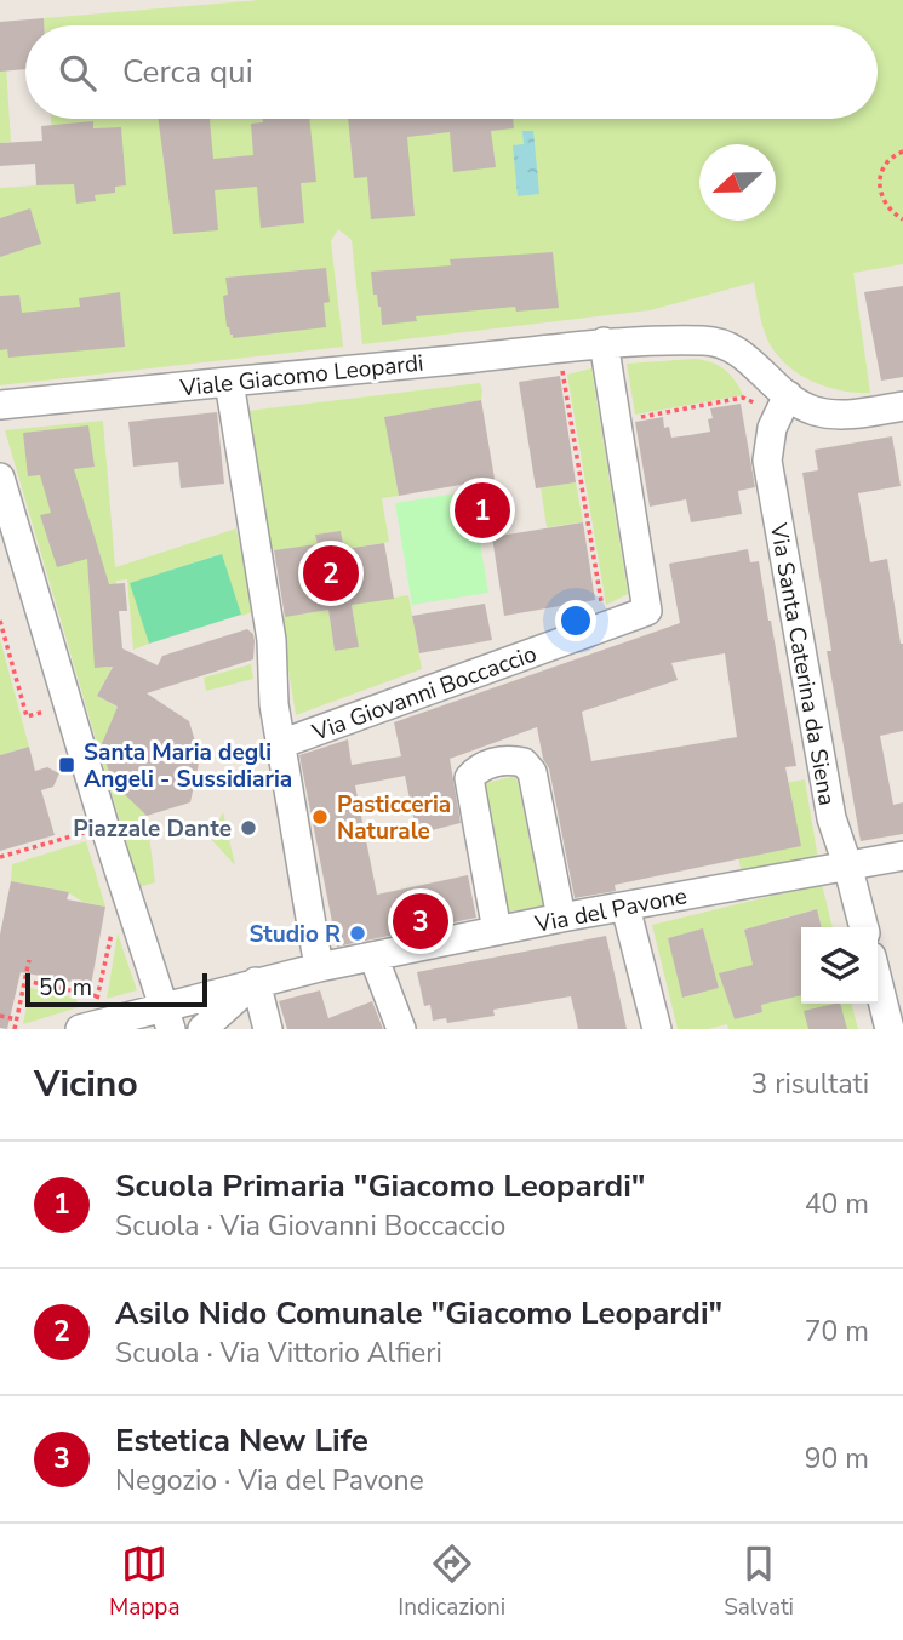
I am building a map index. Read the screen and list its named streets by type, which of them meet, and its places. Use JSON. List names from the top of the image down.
{
  "streets": {
    "street": [
      "Viale Giacomo Leopardi",
      "Via Santa Caterina da Siena",
      "Via Giovanni Boccaccio",
      "Via del Pavone"
    ]
  },
  "crossings": [
    ["Viale Giacomo Leopardi", "Via Santa Caterina da Siena"],
    ["Viale Giacomo Leopardi", "Via Giovanni Boccaccio"],
    ["Via Santa Caterina da Siena", "Via del Pavone"]
  ],
  "places": {
    "transit": ["Santa Maria degli Angeli - Sussidiaria"],
    "other": ["Pasticceria Naturale", "Piazzale Dante", "Studio R"]
  },
  "scale_bar": "50 m",
  "north": "left",
  "page": {
    "search": "Cerca qui",
    "pins": ["1", "2", "3"],
    "scale": "50 m",
    "heading": ["Vicino", "3 risultati"],
    "list": [
      {
        "mark": "1",
        "name": "Scuola Primaria \"Giacomo Leopardi\"",
        "note": "Scuola · Via Giovanni Boccaccio",
        "value": "40 m"
      },
      {
        "mark": "2",
        "name": "Asilo Nido Comunale \"Giacomo Leopardi\"",
        "note": "Scuola · Via Vittorio Alfieri",
        "value": "70 m"
      },
      {
        "mark": "3",
        "name": "Estetica New Life",
        "note": "Negozio · Via del Pavone",
        "value": "90 m"
      }
    ],
    "nav": ["Mappa", "Indicazioni", "Salvati"]
  }
}
